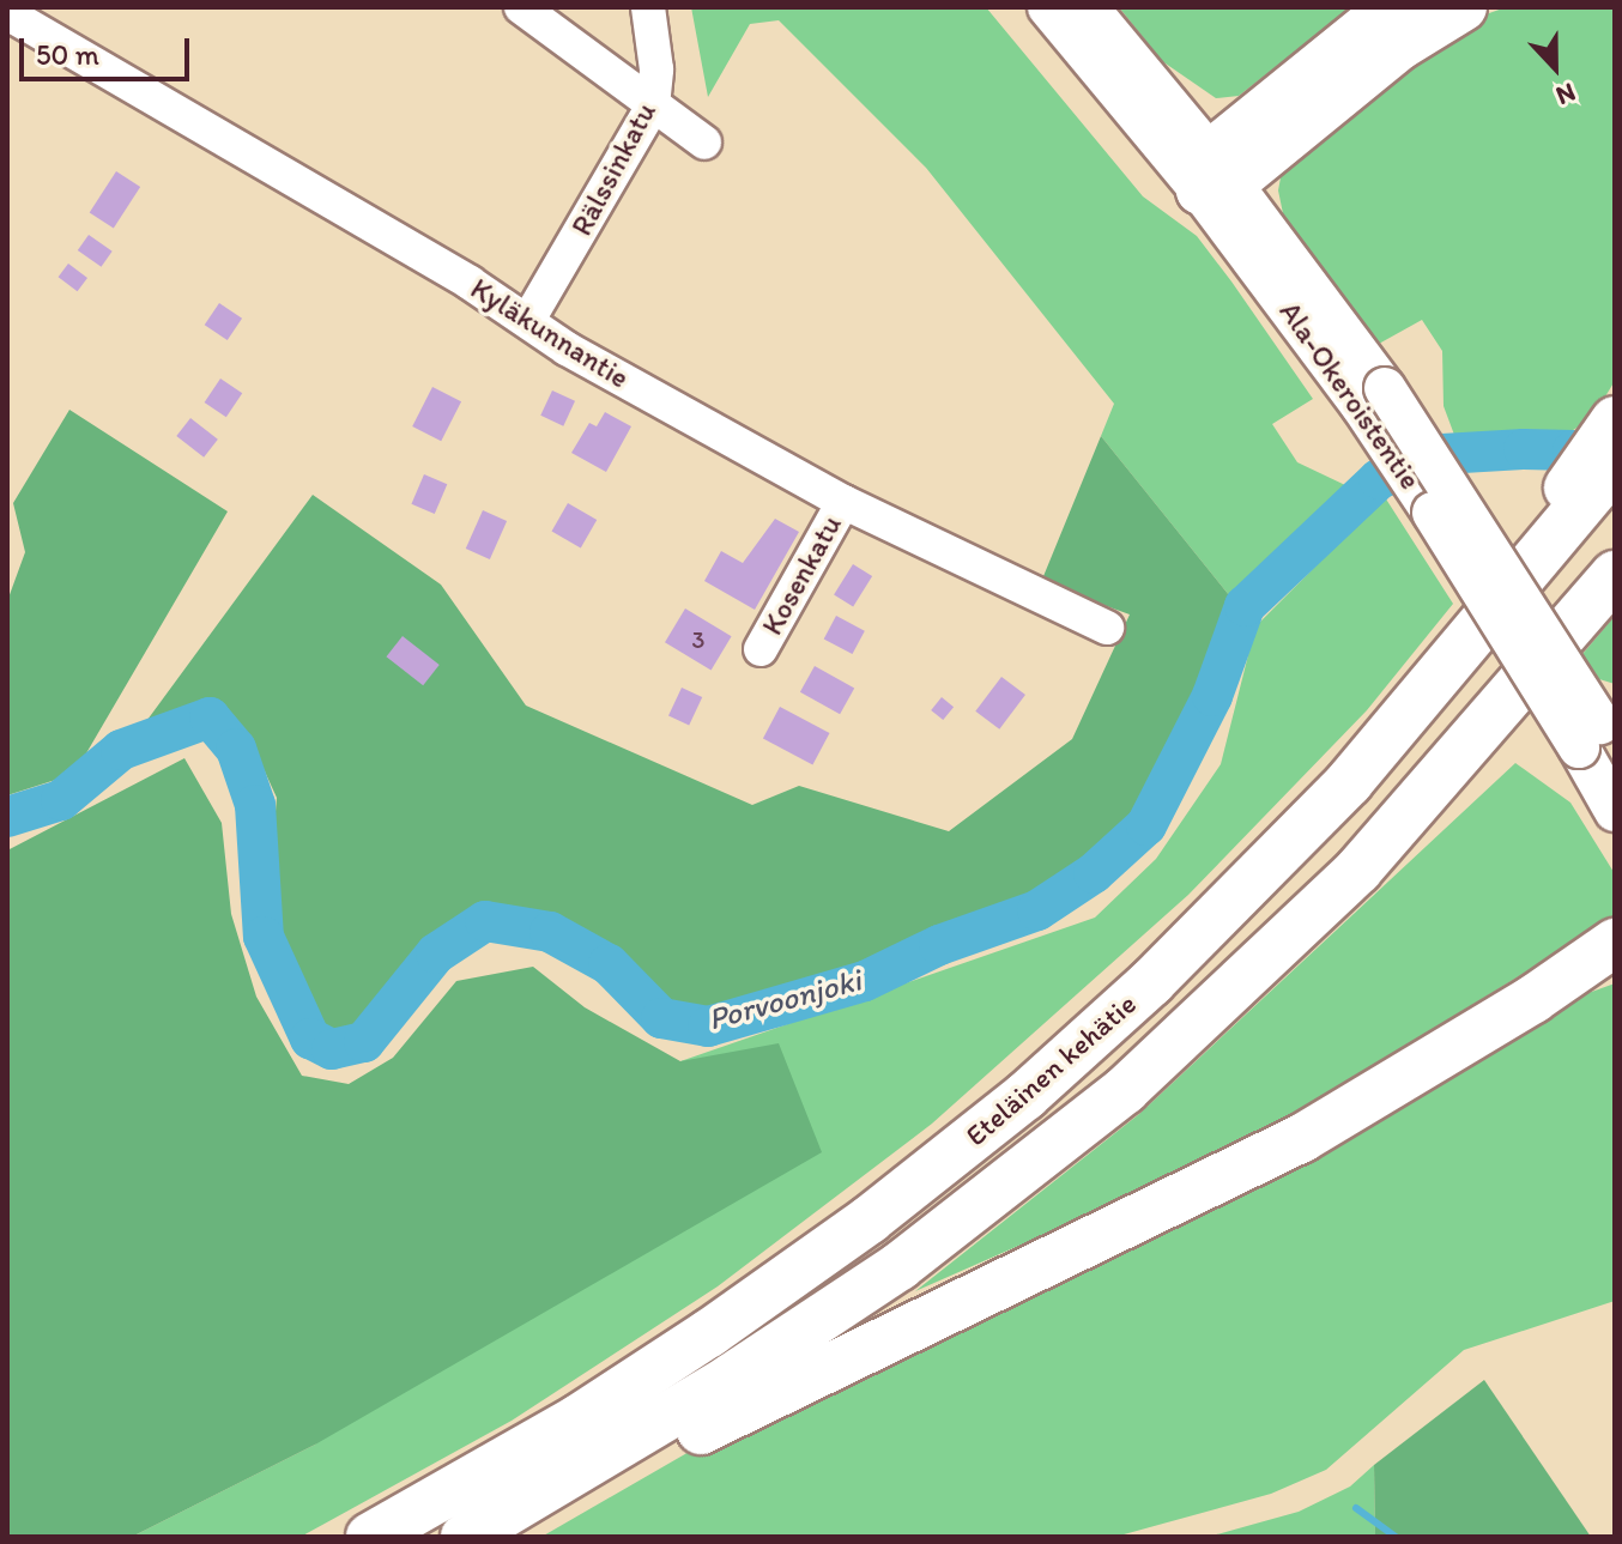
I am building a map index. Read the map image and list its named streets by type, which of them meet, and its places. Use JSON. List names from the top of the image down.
{
  "streets": {
    "highway": ["Eteläinen kehätie"],
    "main road": ["Ala-Okeroistentie"],
    "street": ["Rälssinkatu", "Kyläkunnantie", "Kosenkatu"]
  },
  "crossings": [
    ["Rälssinkatu", "Kyläkunnantie"],
    ["Kyläkunnantie", "Kosenkatu"]
  ],
  "water": ["Porvoonjoki"],
  "house_numbers": ["3"],
  "scale_bar": "50 m",
  "north": "bottom"
}
